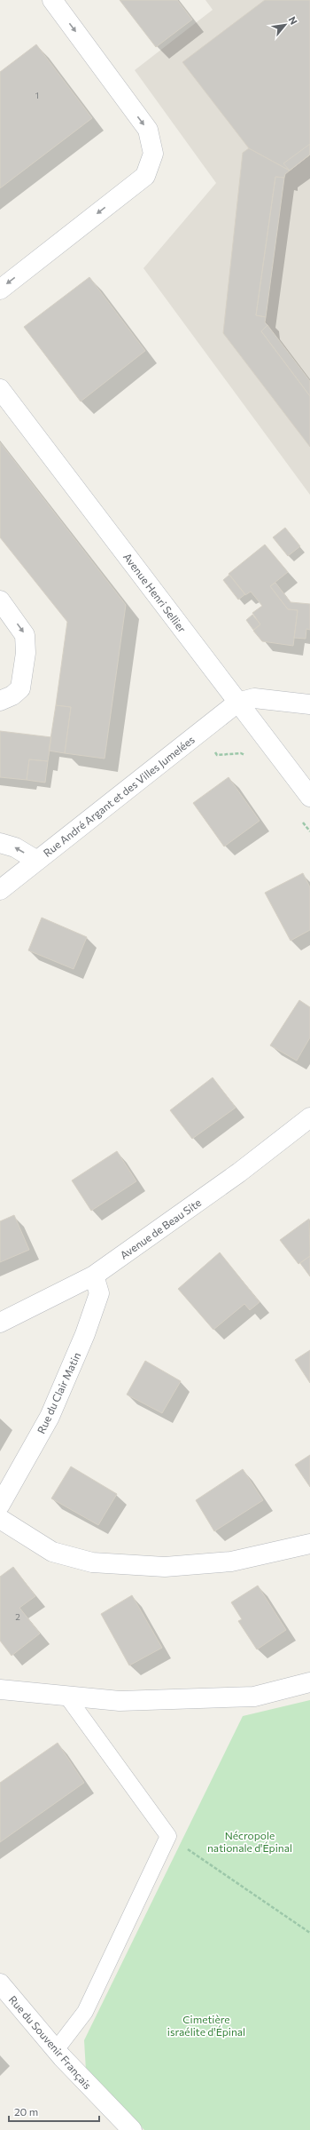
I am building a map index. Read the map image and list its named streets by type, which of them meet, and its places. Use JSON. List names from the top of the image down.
{
  "streets": {
    "street": [
      "Avenue Henri Sellier",
      "Rue André Argant et des Villes Jumelées",
      "Avenue de Beau Site",
      "Rue du Clair Matin",
      "Rue du Souvenir Français"
    ]
  },
  "crossings": [
    ["Avenue Henri Sellier", "Rue André Argant et des Villes Jumelées"],
    ["Avenue de Beau Site", "Rue du Clair Matin"]
  ],
  "parks": ["Nécropole nationale d'Épinal", "Cimetière israélite d'Épinal"],
  "house_numbers": ["1", "2"],
  "scale_bar": "20 m",
  "north": "top right"
}
